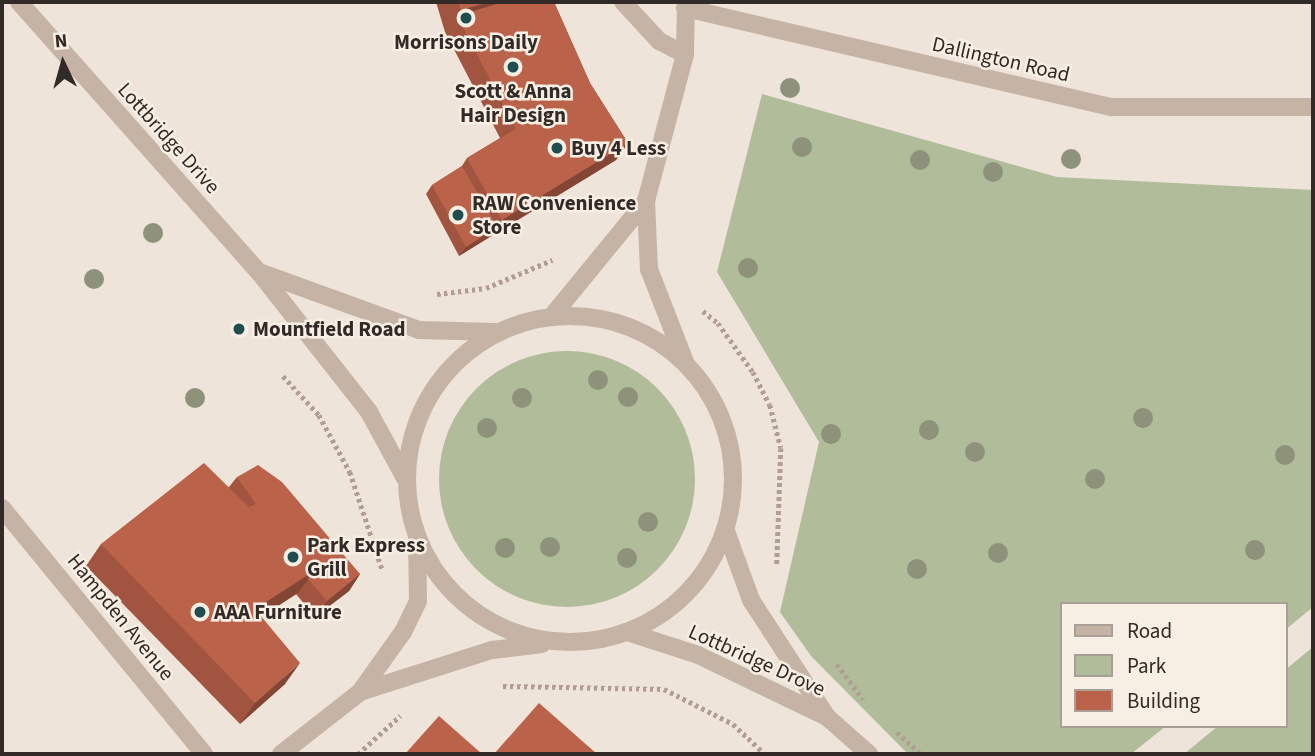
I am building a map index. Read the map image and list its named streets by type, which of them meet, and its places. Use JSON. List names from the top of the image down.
{
  "streets": {
    "street": [
      "Dallington Road",
      "Lottbridge Drive",
      "Hampden Avenue",
      "Lottbridge Drove"
    ]
  },
  "places": [
    "Morrisons Daily",
    "Scott & Anna Hair Design",
    "Buy 4 Less",
    "RAW Convenience Store",
    "Mountfield Road",
    "Park Express Grill",
    "AAA Furniture"
  ],
  "legend": ["Road", "Park", "Building"],
  "north": "top"
}
